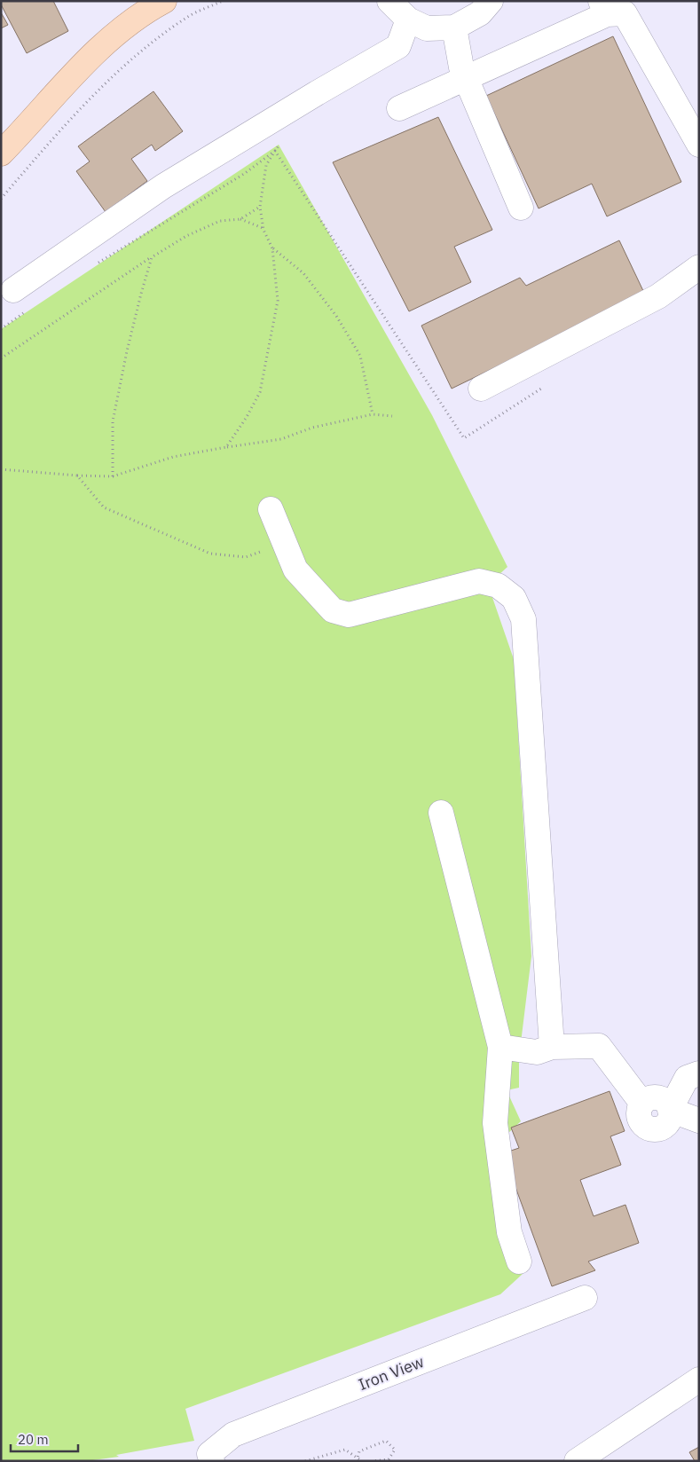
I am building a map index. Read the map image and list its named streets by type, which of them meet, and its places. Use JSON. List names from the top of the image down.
{
  "streets": {
    "street": ["Iron View"]
  },
  "scale_bar": "20 m"
}
